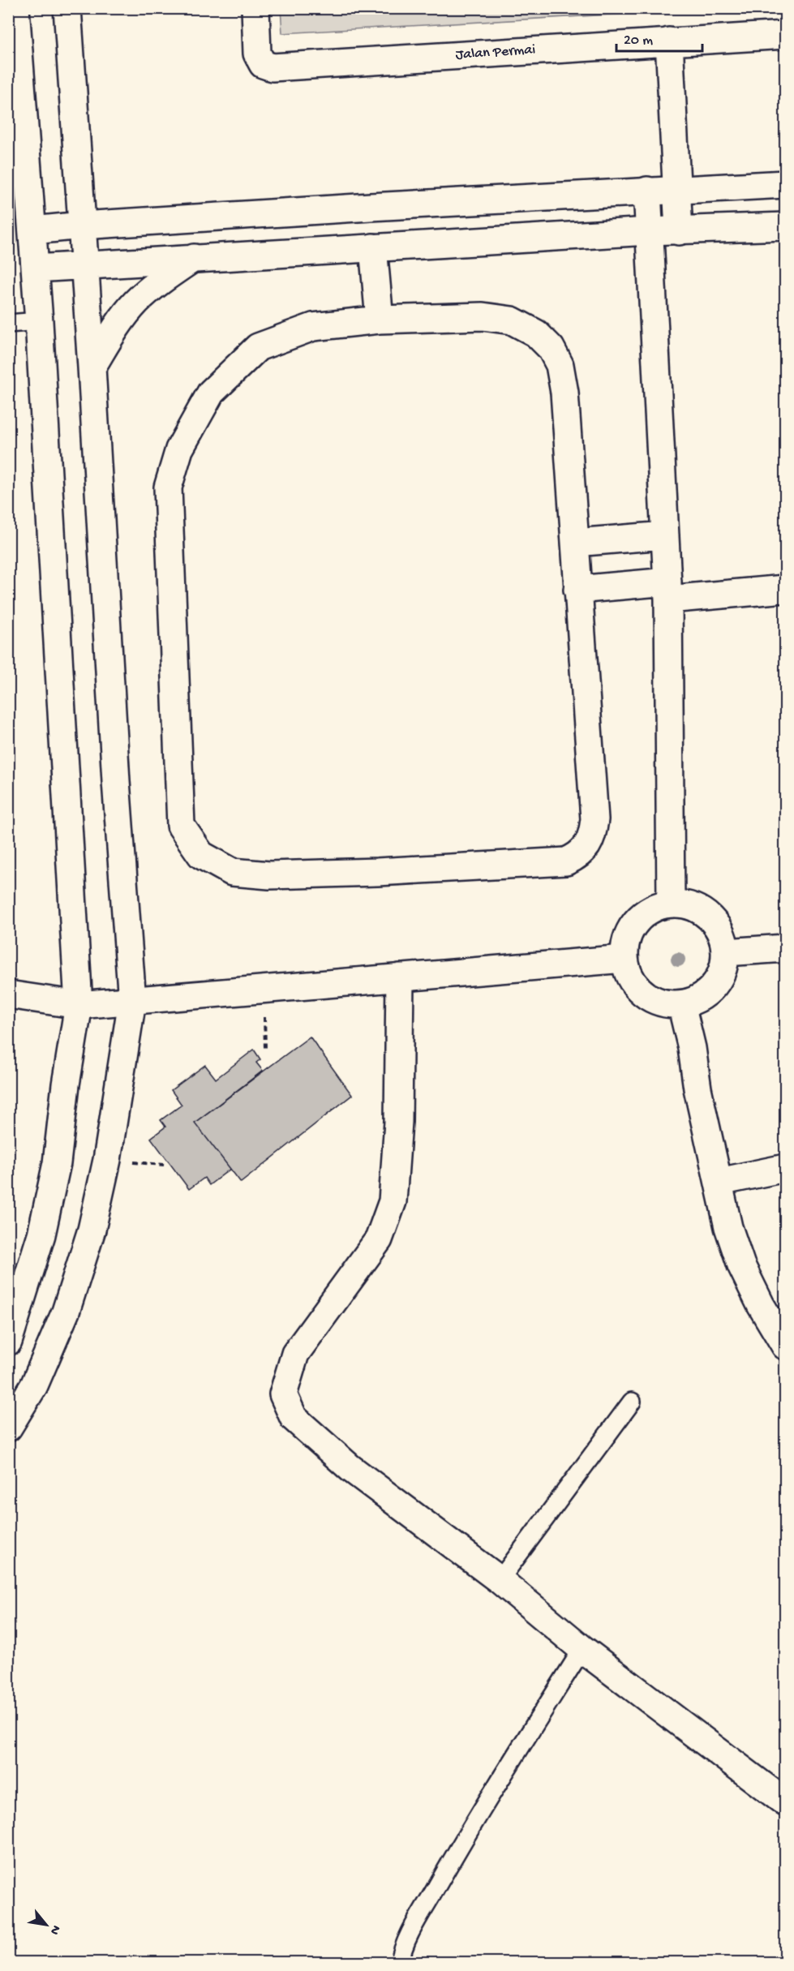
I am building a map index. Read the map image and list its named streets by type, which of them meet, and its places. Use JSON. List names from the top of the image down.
{
  "streets": {
    "street": ["Jalan Permai"]
  },
  "scale_bar": "20 m",
  "north": "bottom right"
}
